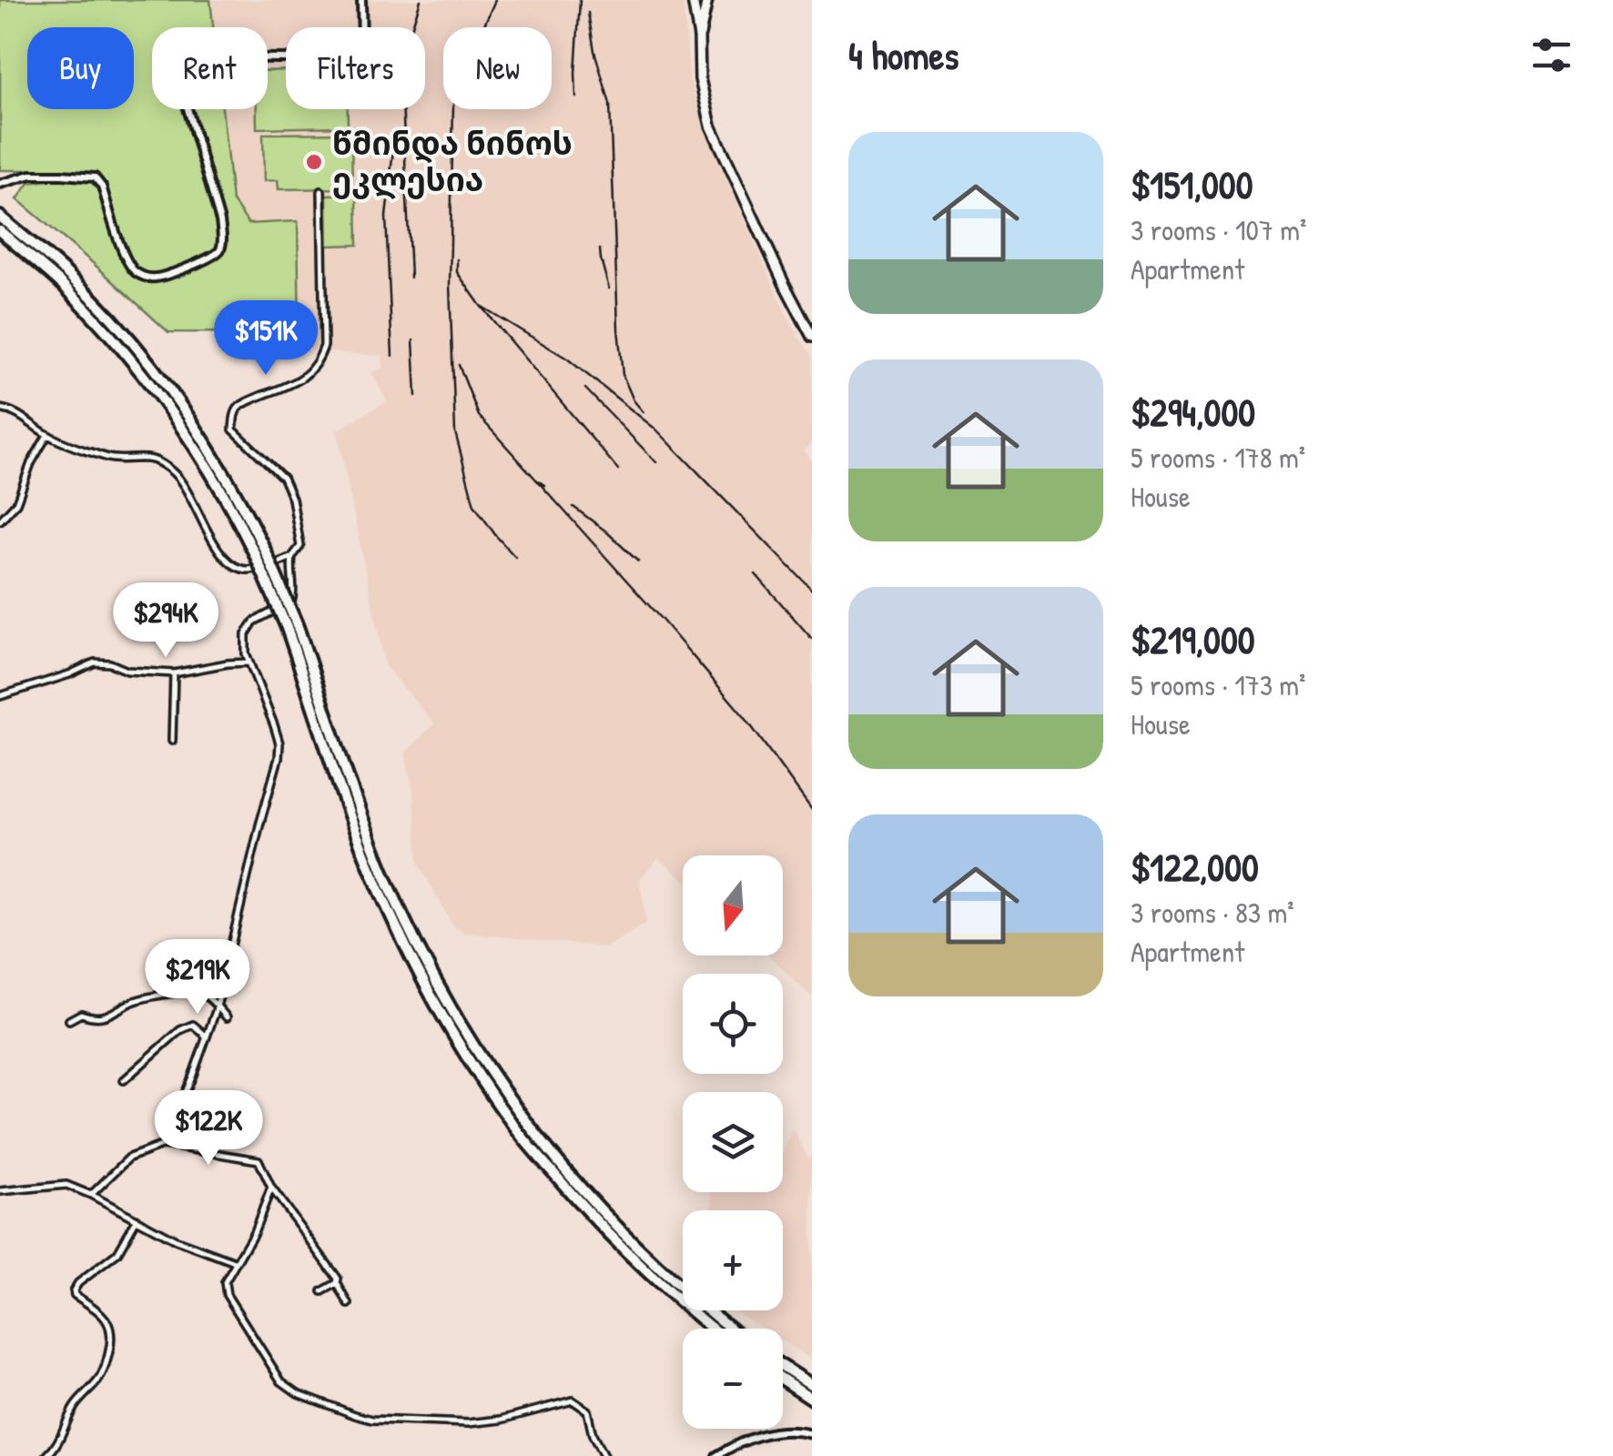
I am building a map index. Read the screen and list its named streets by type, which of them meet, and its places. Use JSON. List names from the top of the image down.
{
  "places": ["წმინდა ნინოს ეკლესია"],
  "north": "bottom",
  "page": {
    "heading": "4 homes",
    "chip": [
      "Buy",
      "Rent",
      "Filters",
      "New"
    ],
    "list": [
      {
        "name": "$151,000",
        "note": "3 rooms · 107 m² · Apartment"
      },
      {
        "name": "$294,000",
        "note": "5 rooms · 178 m² · House"
      },
      {
        "name": "$219,000",
        "note": "5 rooms · 173 m² · House"
      },
      {
        "name": "$122,000",
        "note": "3 rooms · 83 m² · Apartment"
      }
    ],
    "price": [
      "$151K",
      "$294K",
      "$219K",
      "$122K"
    ],
    "map_buttons": ["+", "−"]
  }
}
